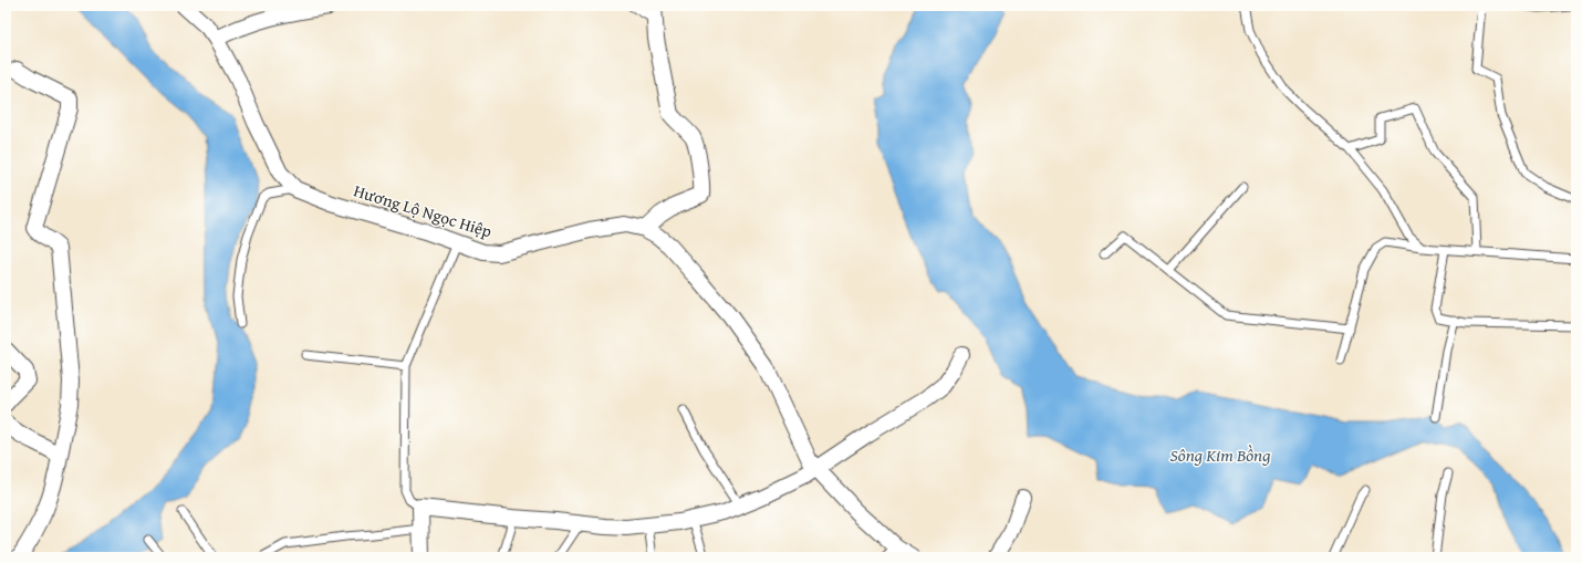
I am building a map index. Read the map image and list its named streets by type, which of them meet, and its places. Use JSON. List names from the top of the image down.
{
  "streets": {
    "street": ["Hương Lộ Ngọc Hiệp"]
  },
  "water": ["Sông Kim Bồng"]
}
